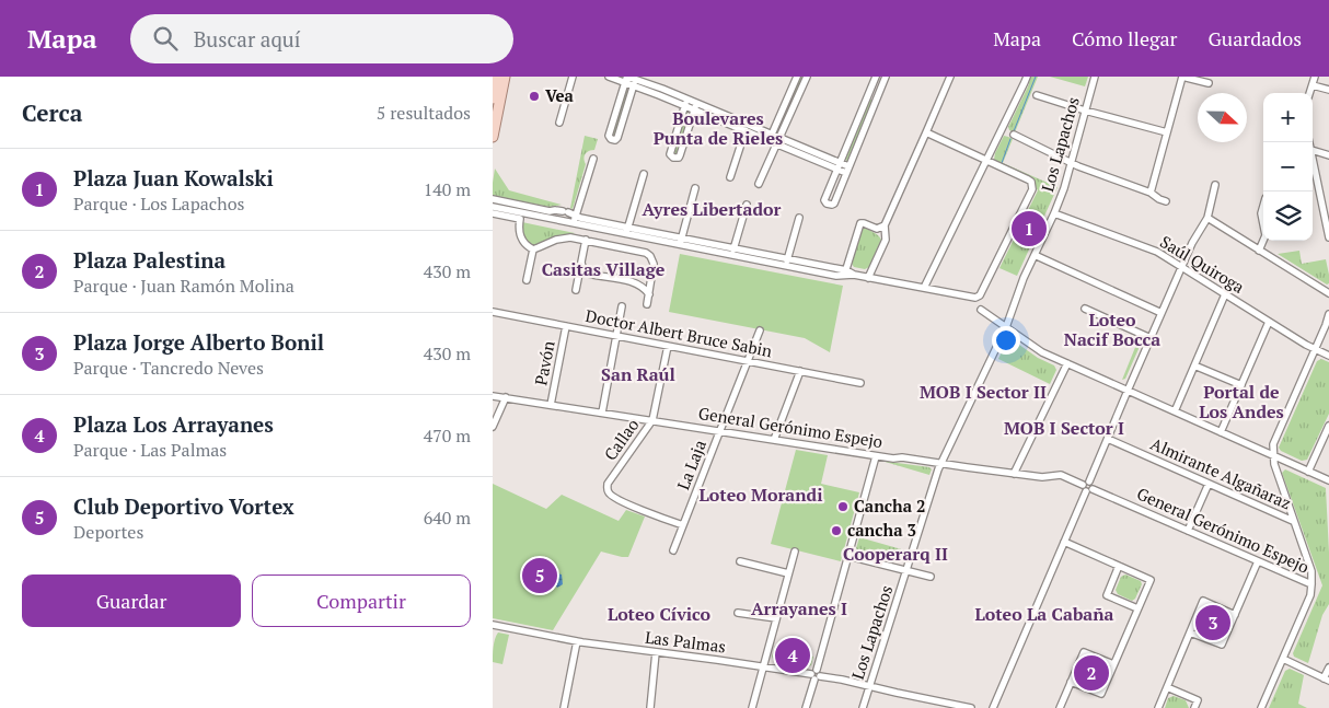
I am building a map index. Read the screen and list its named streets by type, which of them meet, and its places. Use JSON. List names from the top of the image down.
{
  "streets": {
    "street": [
      "Los Lapachos",
      "Saúl Quiroga",
      "Doctor Albert Bruce Sabin",
      "Pavón",
      "General Gerónimo Espejo",
      "Callao",
      "La Laja",
      "Almirante Algañaraz",
      "Las Palmas"
    ]
  },
  "crossings": [
    ["Los Lapachos", "Saúl Quiroga"],
    ["Los Lapachos", "General Gerónimo Espejo"],
    ["Los Lapachos", "Las Palmas"],
    ["Doctor Albert Bruce Sabin", "Pavón"],
    ["Doctor Albert Bruce Sabin", "Callao"],
    ["Doctor Albert Bruce Sabin", "La Laja"],
    ["Pavón", "General Gerónimo Espejo"],
    ["General Gerónimo Espejo", "Callao"],
    ["General Gerónimo Espejo", "La Laja"],
    ["Callao", "La Laja"]
  ],
  "districts": [
    "Boulevares Punta de Rieles",
    "Ayres Libertador",
    "Casitas Village",
    "Loteo Nacif Bocca",
    "San Raúl",
    "MOB I Sector II",
    "Portal de Los Andes",
    "MOB I Sector I",
    "Loteo Morandi",
    "Cooperarq II",
    "Arrayanes I",
    "Loteo Cívico",
    "Loteo La Cabaña"
  ],
  "places": ["Vea", "Cancha 2", "cancha 3"],
  "north": "right",
  "page": {
    "header": "Mapa",
    "search": "Buscar aquí",
    "nav": ["Mapa", "Cómo llegar", "Guardados"],
    "heading": ["Cerca", "5 resultados"],
    "map_buttons": ["+", "−"],
    "list": [
      {
        "mark": "1",
        "name": "Plaza Juan Kowalski",
        "note": "Parque · Los Lapachos",
        "value": "140 m"
      },
      {
        "mark": "2",
        "name": "Plaza Palestina",
        "note": "Parque · Juan Ramón Molina",
        "value": "430 m"
      },
      {
        "mark": "3",
        "name": "Plaza Jorge Alberto Bonil",
        "note": "Parque · Tancredo Neves",
        "value": "430 m"
      },
      {
        "mark": "4",
        "name": "Plaza Los Arrayanes",
        "note": "Parque · Las Palmas",
        "value": "470 m"
      },
      {
        "mark": "5",
        "name": "Club Deportivo Vortex",
        "note": "Deportes",
        "value": "640 m"
      }
    ],
    "pins": [
      "1",
      "5",
      "3",
      "4",
      "2"
    ],
    "buttons": ["Guardar", "Compartir"]
  }
}
